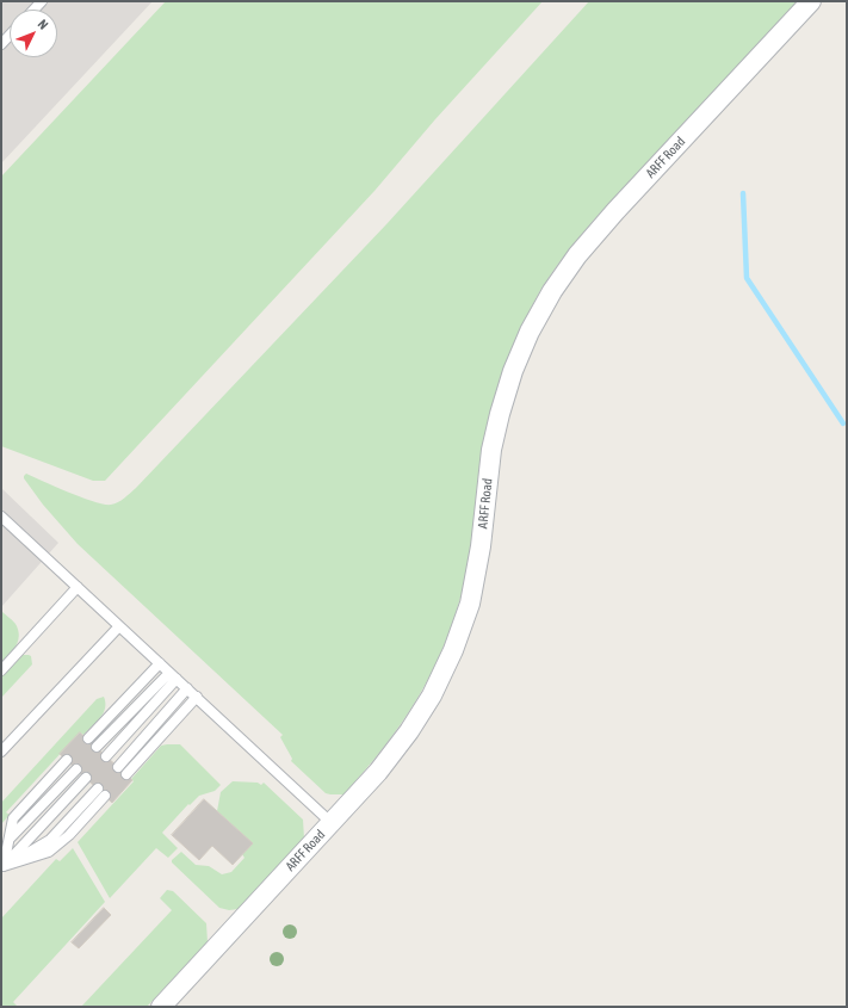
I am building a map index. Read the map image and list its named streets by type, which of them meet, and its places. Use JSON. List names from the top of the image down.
{
  "streets": {
    "street": ["ARFF Road"]
  },
  "north": "top right"
}
